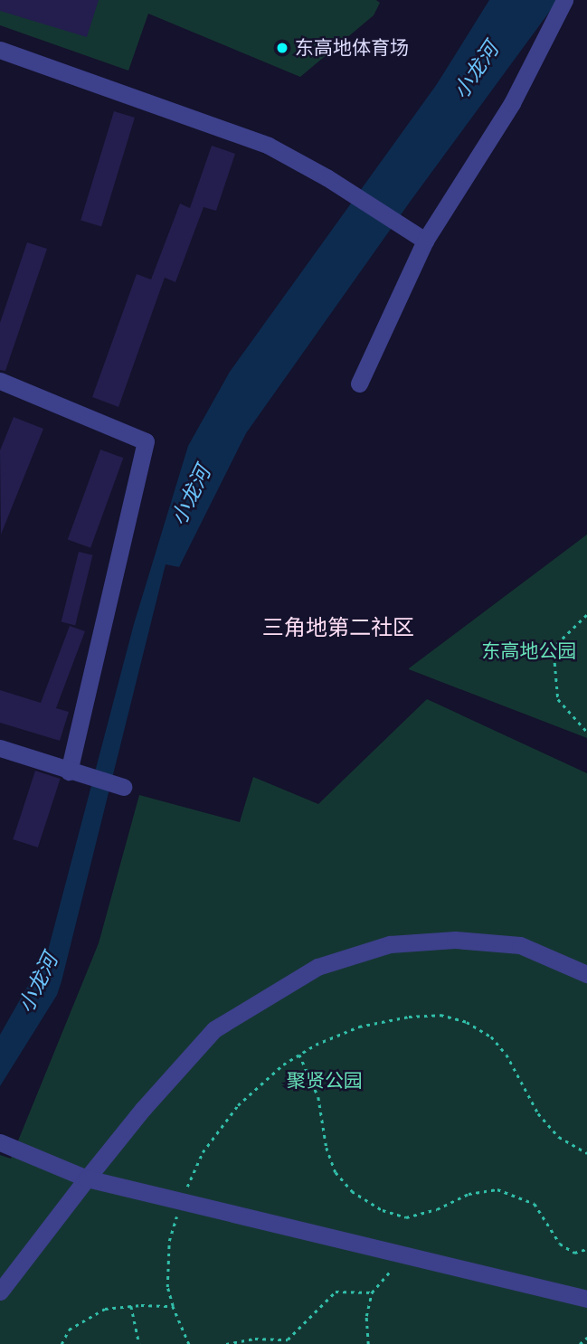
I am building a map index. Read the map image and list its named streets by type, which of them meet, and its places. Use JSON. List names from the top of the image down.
{
  "districts": ["三角地第二社区"],
  "water": ["小龙河"],
  "parks": ["东高地公园", "聚贤公园"],
  "places": ["东高地体育场"]
}
